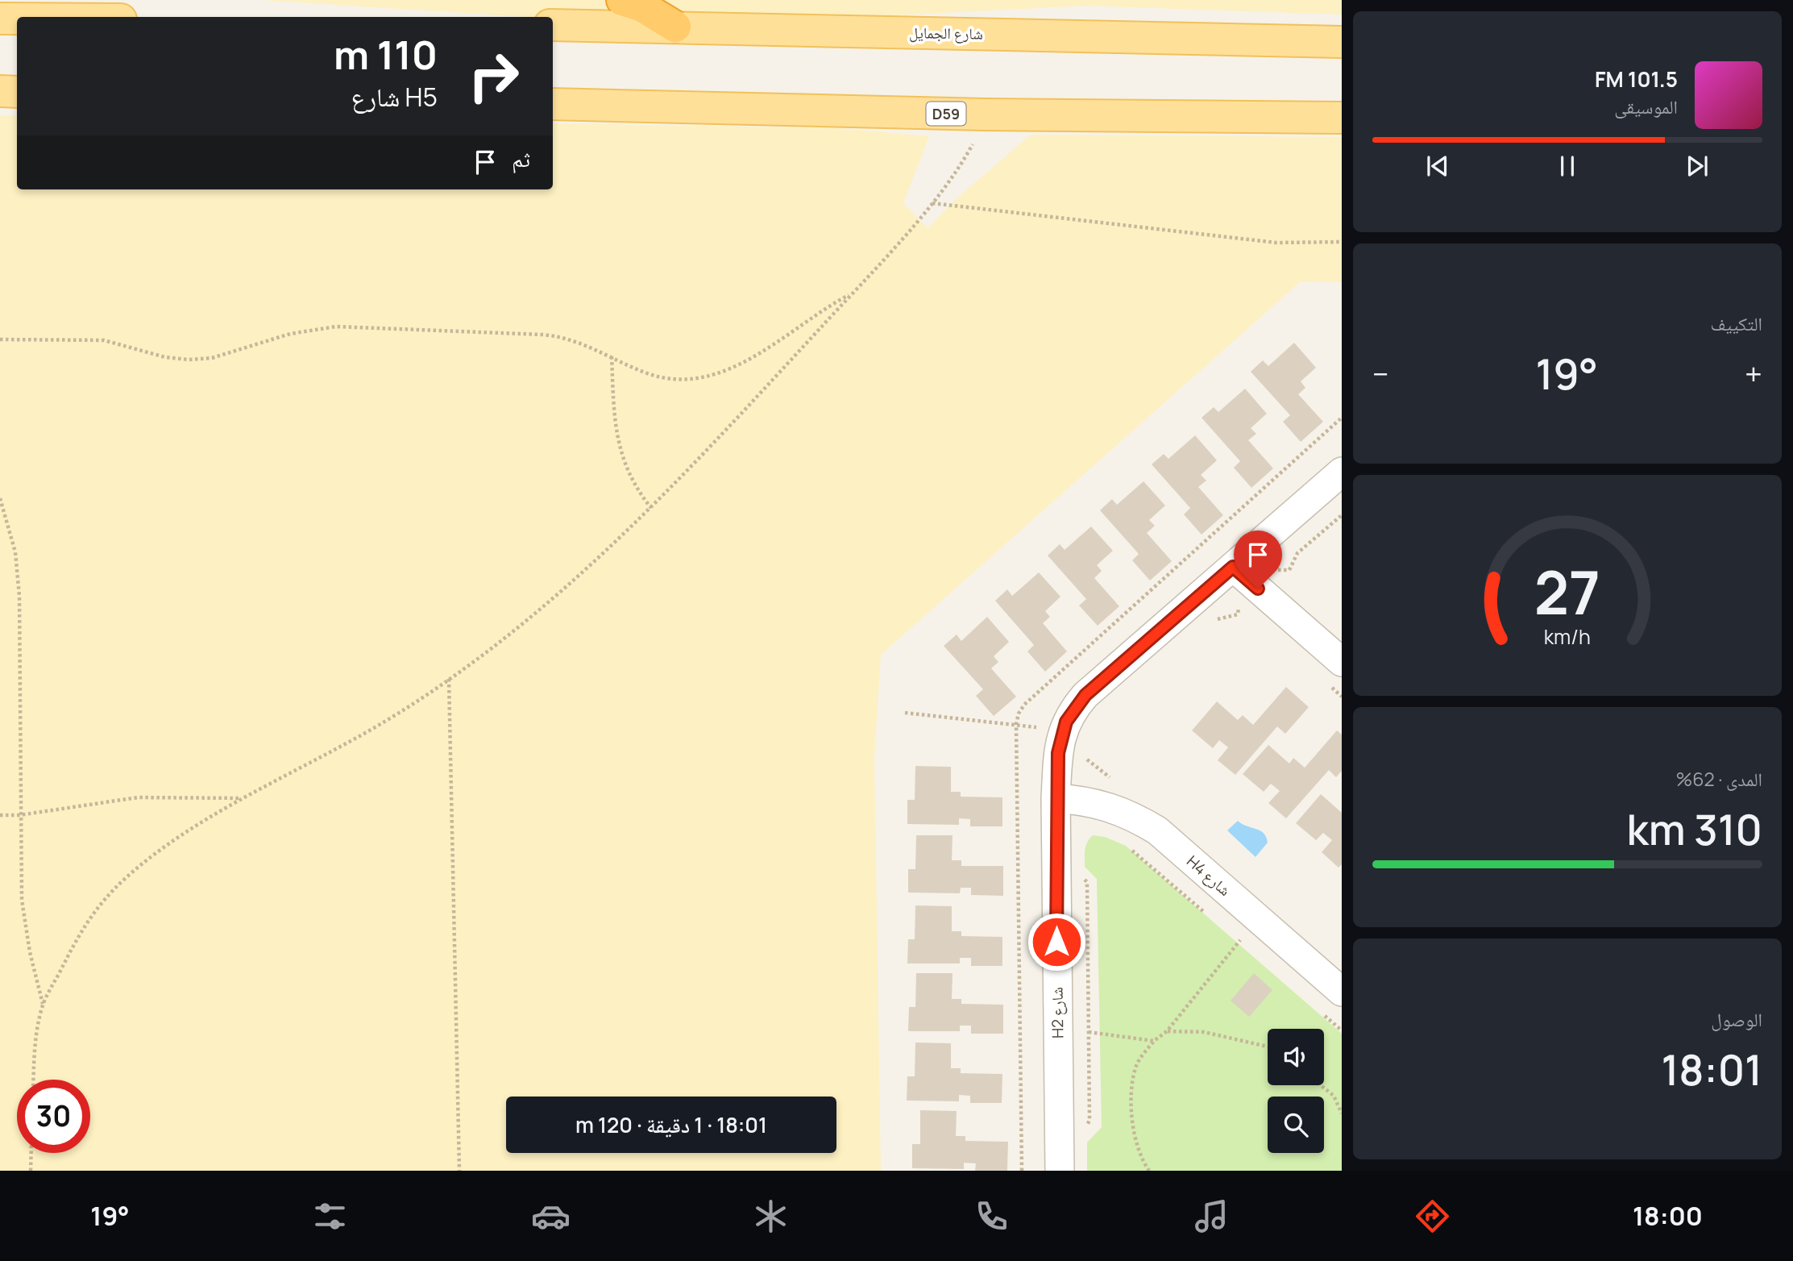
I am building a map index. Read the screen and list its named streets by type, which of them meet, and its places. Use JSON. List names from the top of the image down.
{
  "streets": {
    "main road": ["شارع الجمايل", "D59"],
    "street": ["H4 شارع", "H2 شارع"]
  },
  "crossings": [
    ["H4 شارع", "H2 شارع"]
  ],
  "page": {
    "turn": ["110 m", "H5 شارع"],
    "song": ["101.5 FM", "الموسيقى"],
    "then": "ثم",
    "tile": [
      "التكييف",
      ["المدى · 62%", "310 km"],
      ["الوصول", "18:01"]
    ],
    "heat": ["−", "19°", "+"],
    "limit": "30",
    "trip": "18:01 · 1 دقيقة · 120 m",
    "tabs": ["18:00", "19°"],
    "gauge": ["27", "km/h"]
  }
}
